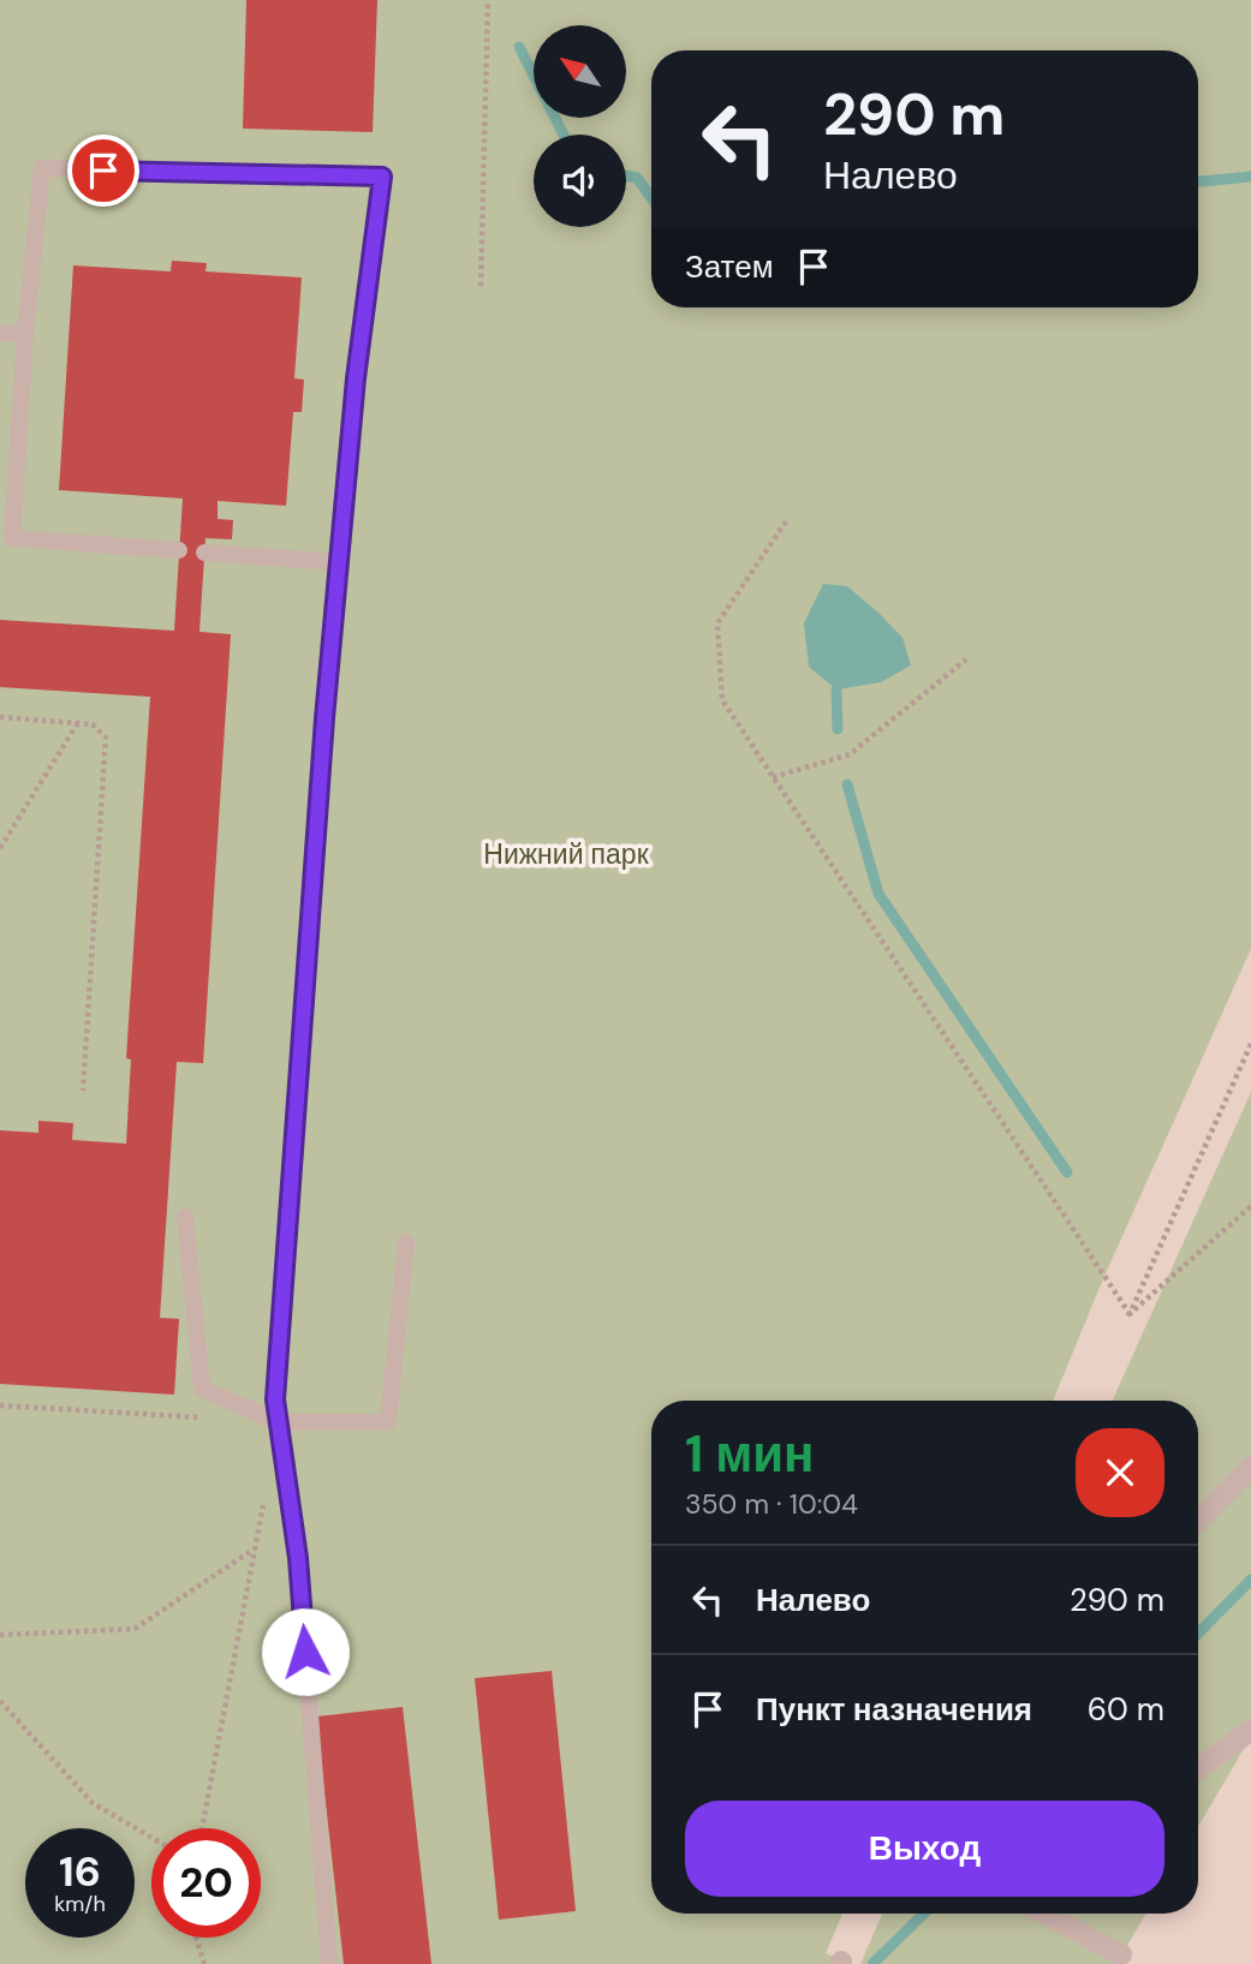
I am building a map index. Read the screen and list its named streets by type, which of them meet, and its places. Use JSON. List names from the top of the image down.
{
  "parks": ["Нижний парк"],
  "north": "top left",
  "page": {
    "turn": ["290 m", "Налево"],
    "then": "Затем",
    "heading": ["1 мин", "350 m · 10:04"],
    "list": [
      {
        "name": "Налево",
        "value": "290 m"
      },
      {
        "name": "Пункт назначения",
        "value": "60 m"
      }
    ],
    "buttons": "Выход",
    "speed": "16 km/h",
    "limit": "20"
  }
}
